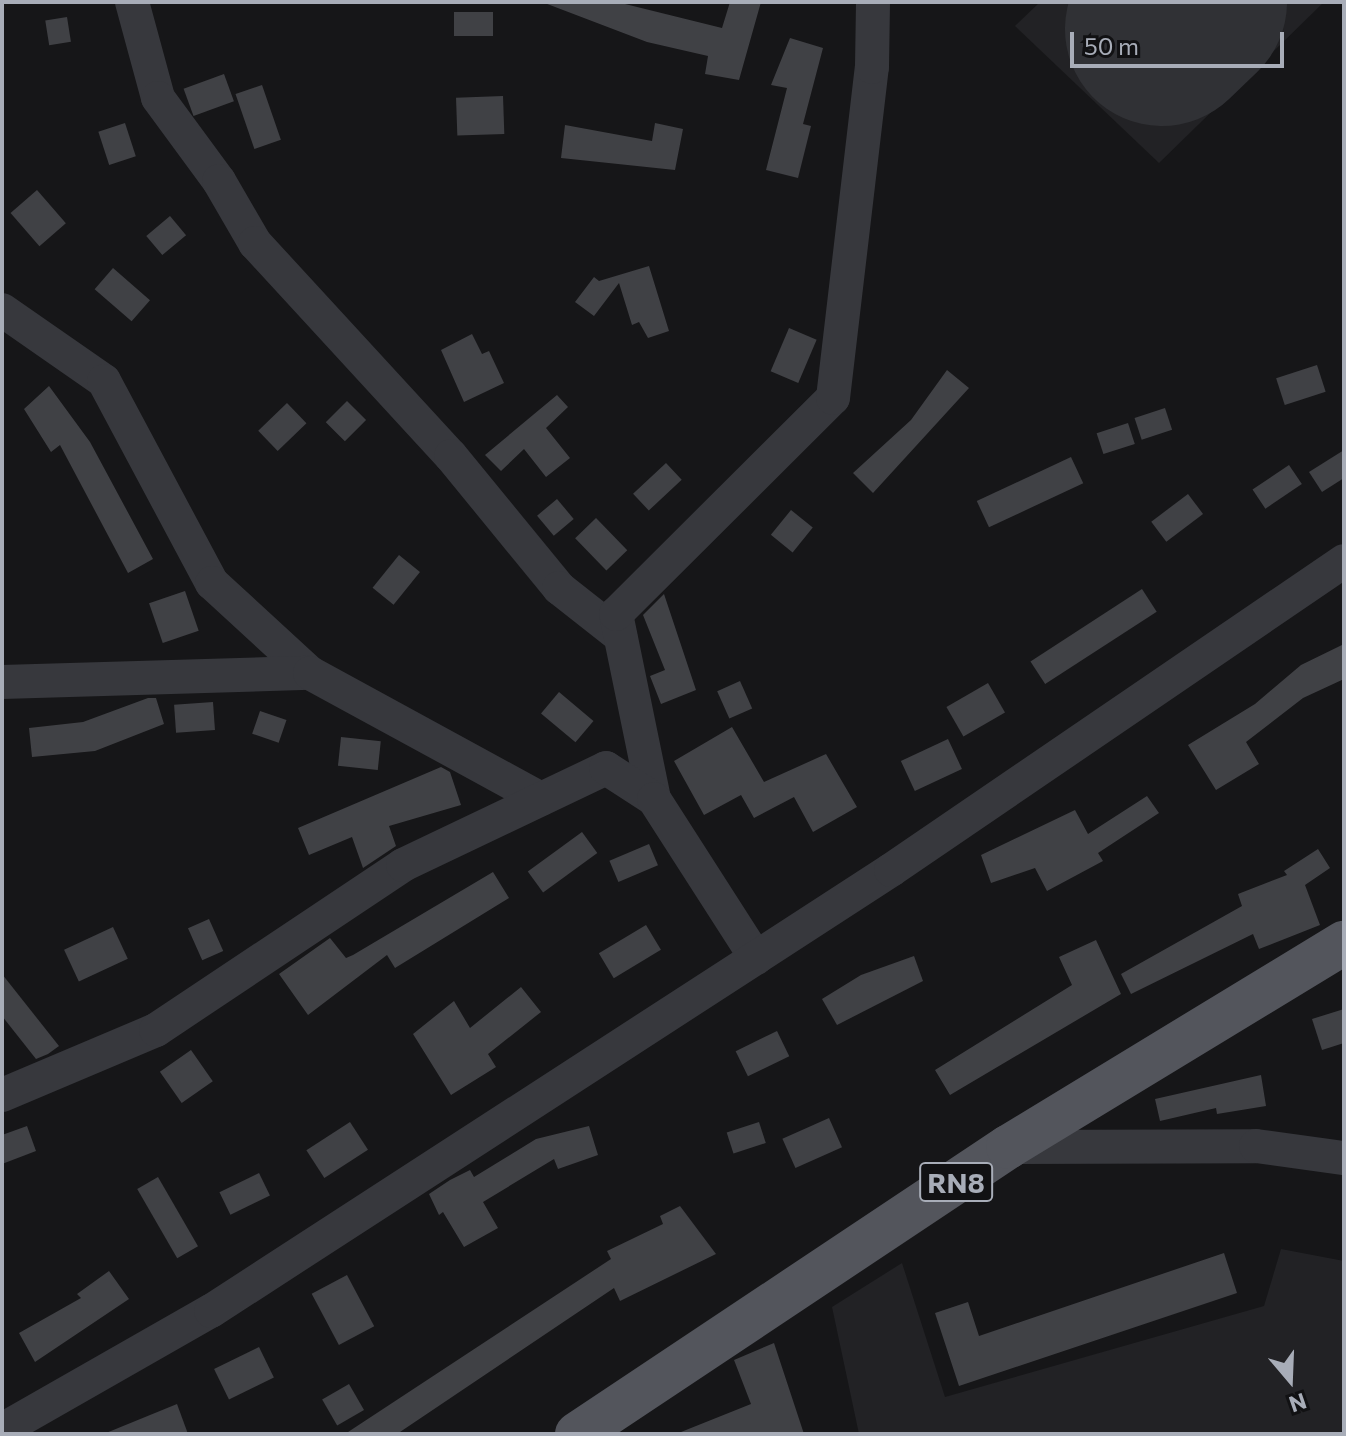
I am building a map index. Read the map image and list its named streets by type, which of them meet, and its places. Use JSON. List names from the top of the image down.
{
  "streets": {
    "main road": ["RN8"]
  },
  "scale_bar": "50 m",
  "north": "bottom"
}
